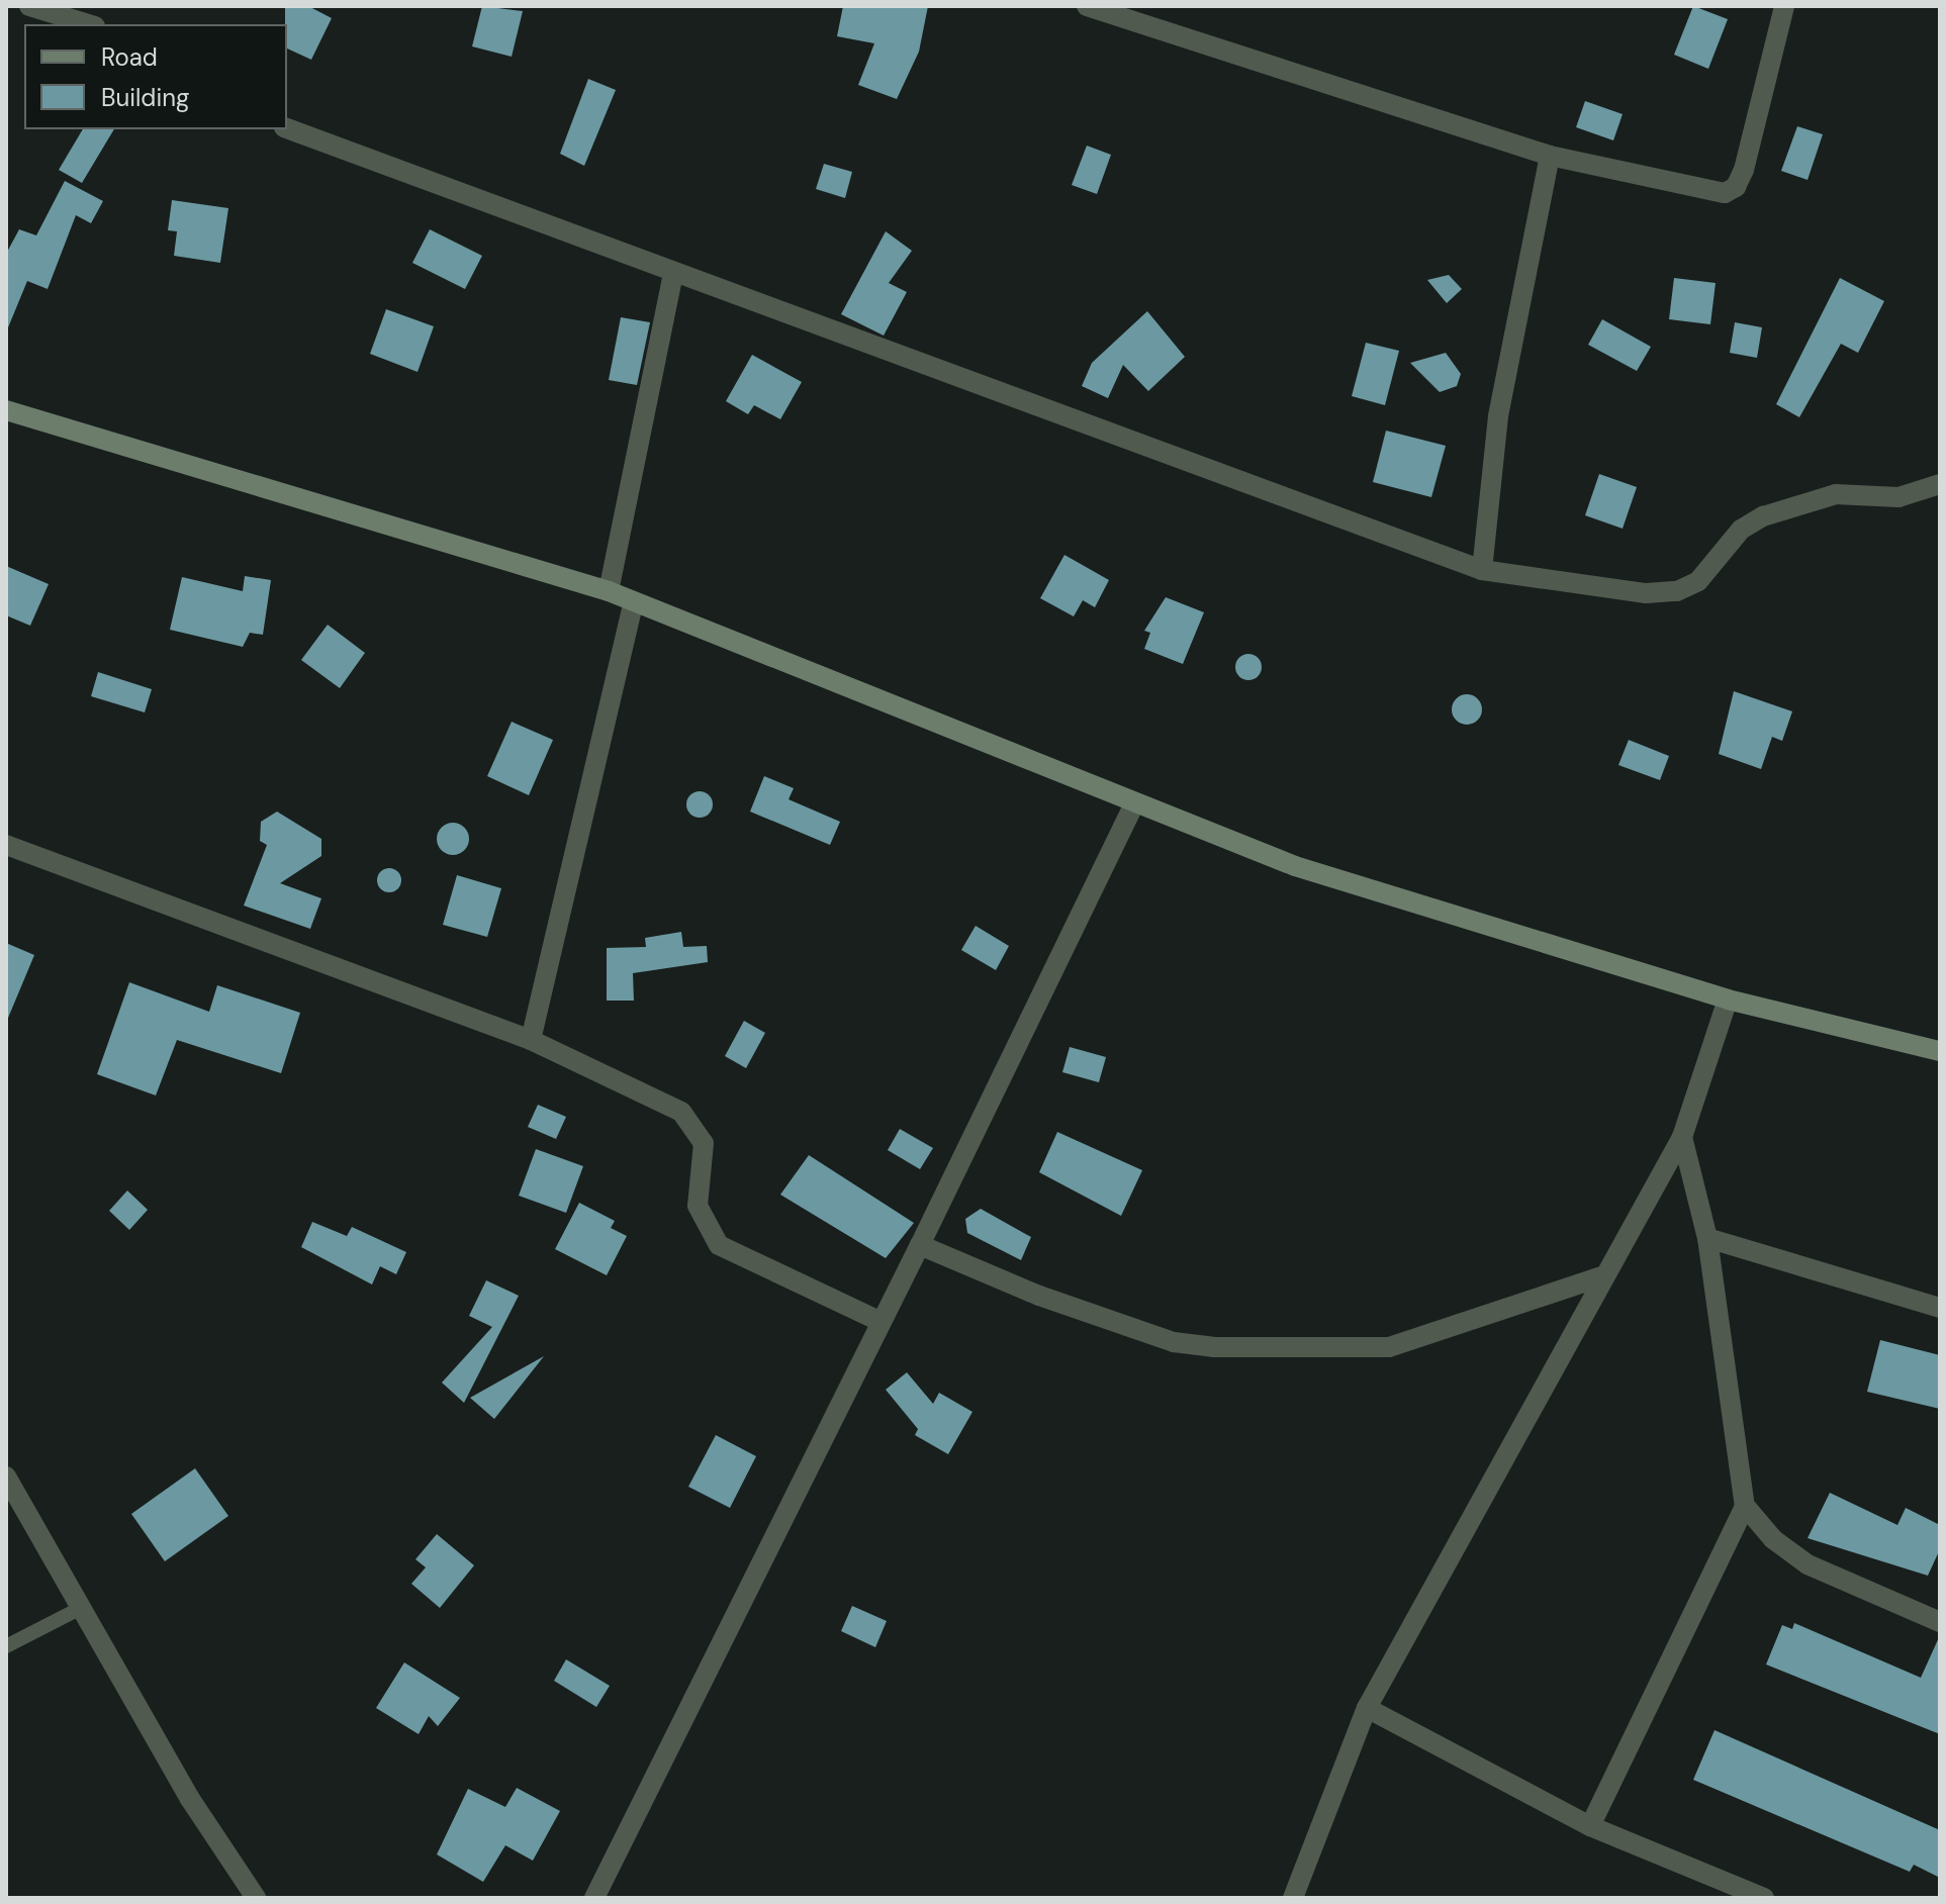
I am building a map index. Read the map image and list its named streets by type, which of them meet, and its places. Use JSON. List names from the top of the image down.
{
  "legend": ["Road", "Building"]
}
